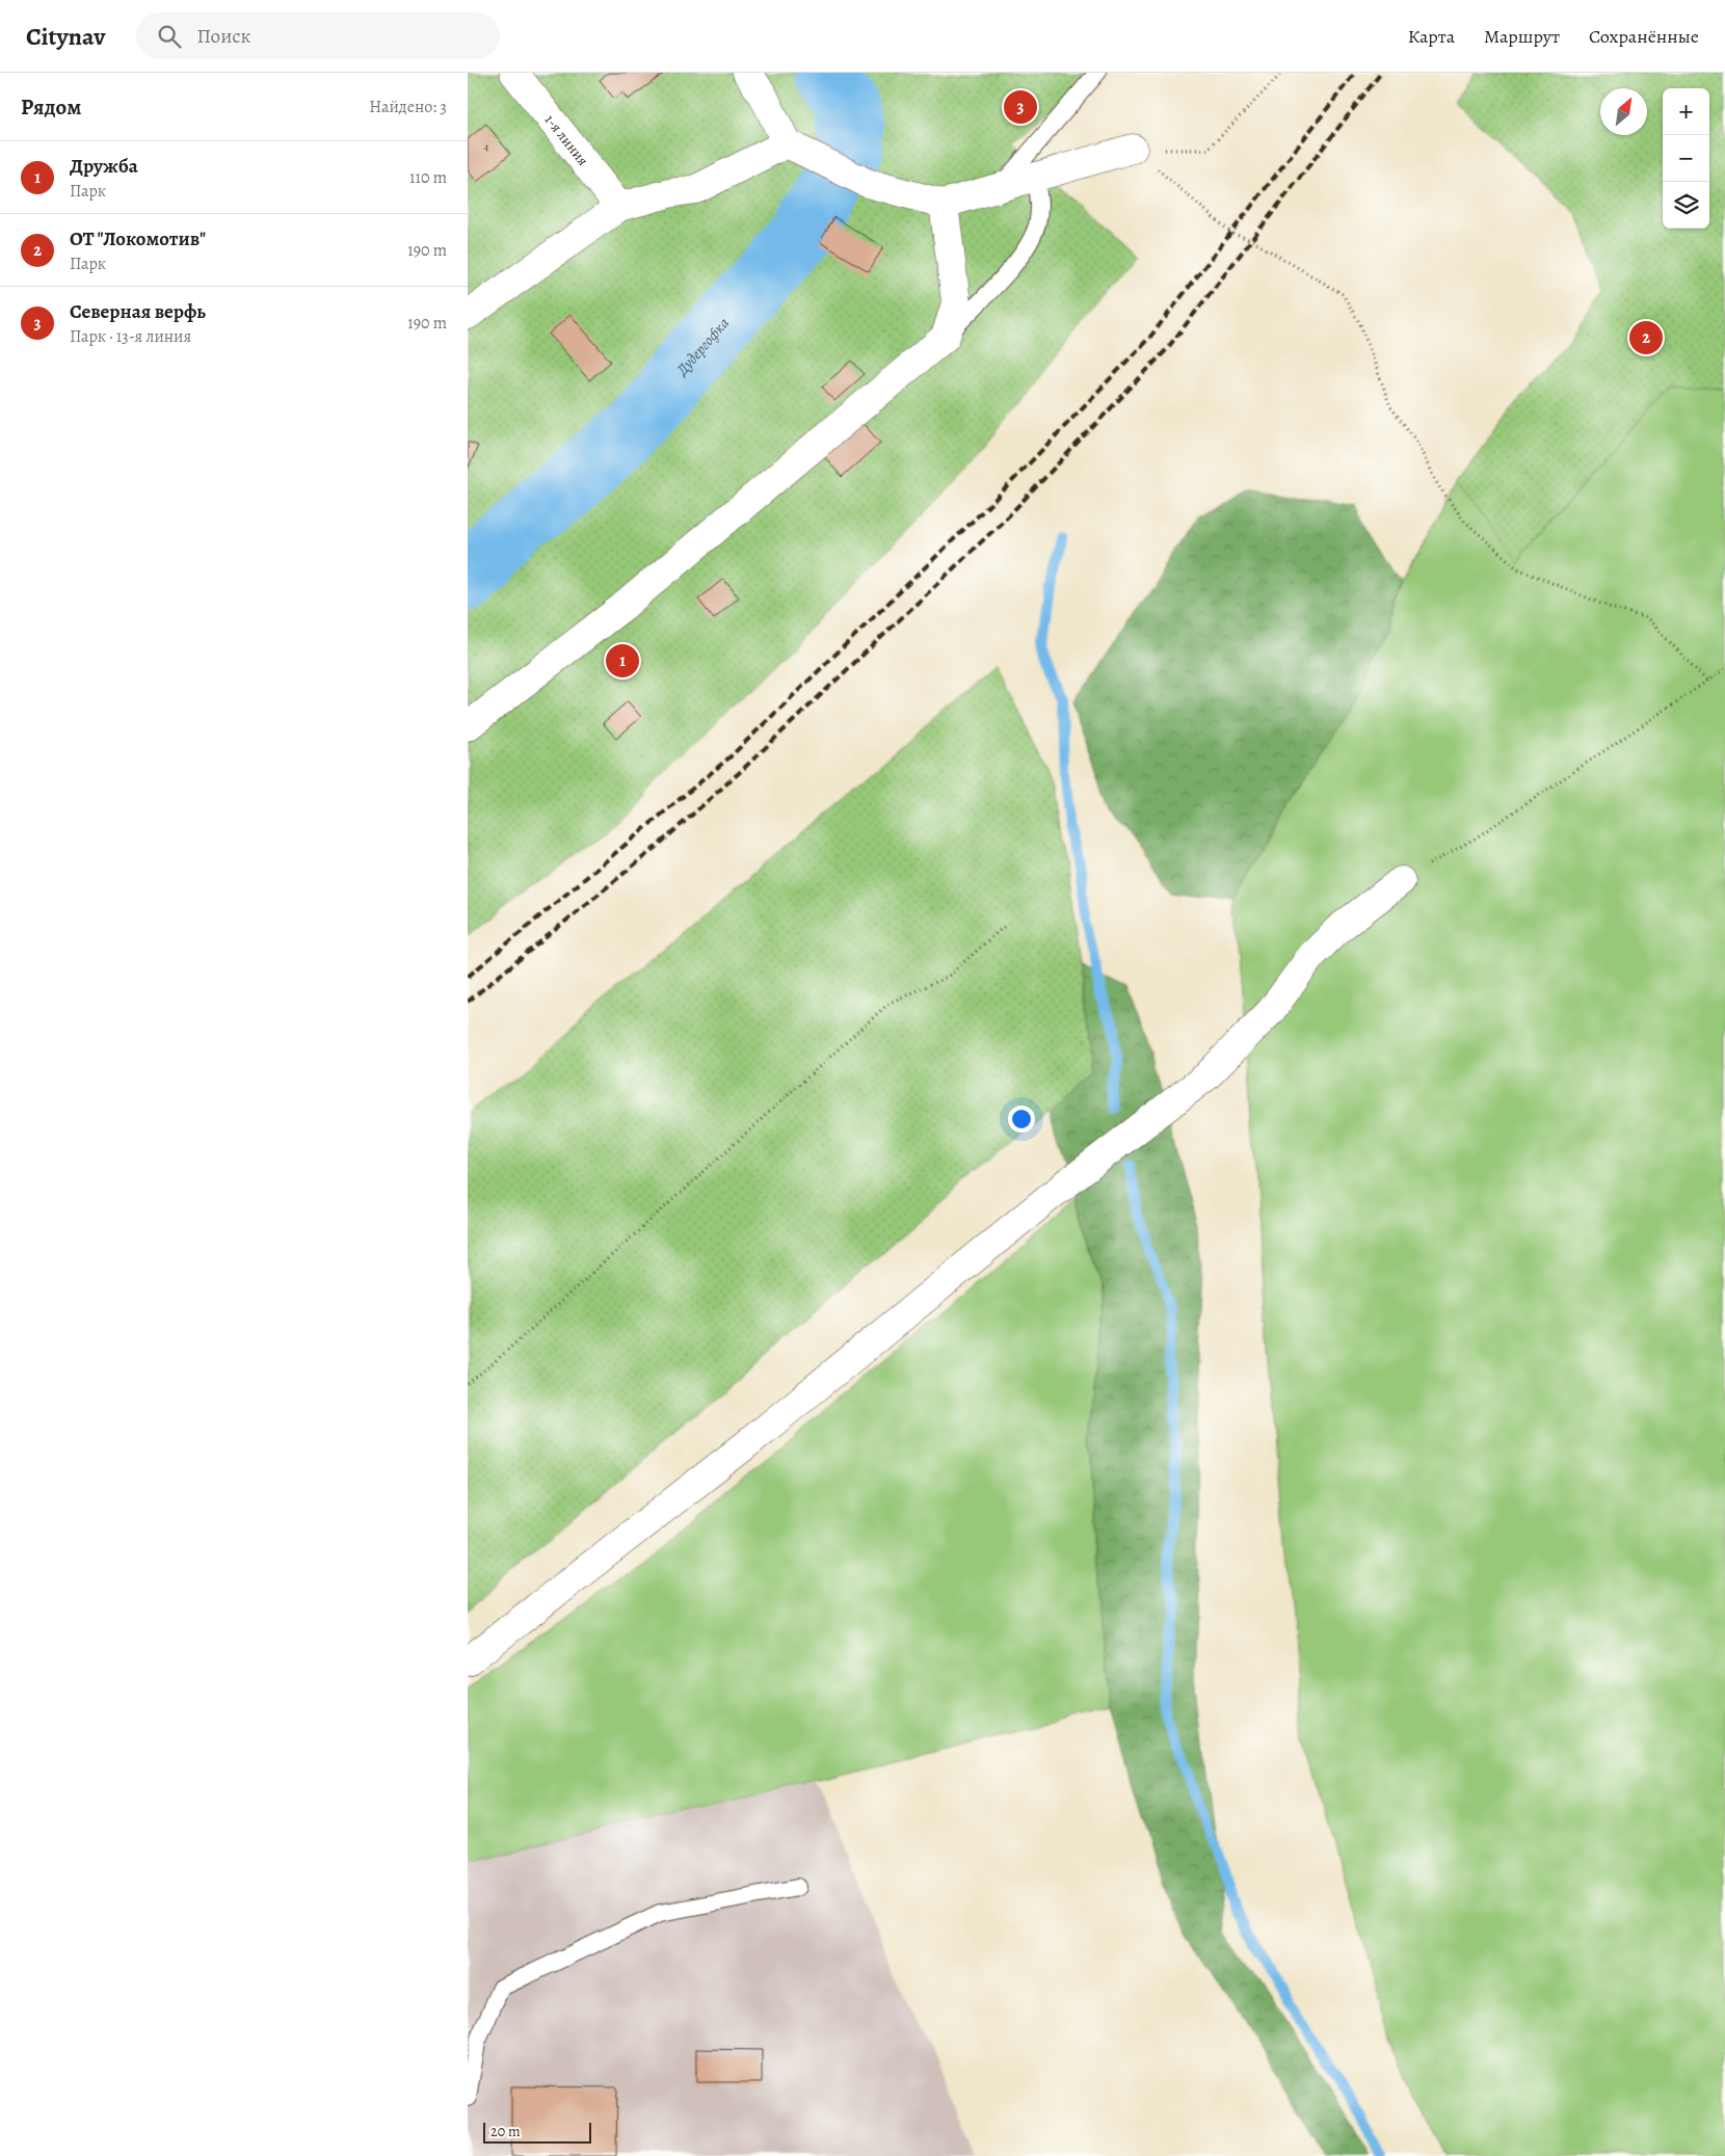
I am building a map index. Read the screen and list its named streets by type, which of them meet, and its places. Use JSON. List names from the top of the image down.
{
  "streets": {
    "street": ["1-я линия"]
  },
  "water": ["Дудергофка"],
  "house_numbers": ["4"],
  "scale_bar": "20 m",
  "north": "top right",
  "page": {
    "header": "Citynav",
    "search": "Поиск",
    "nav": ["Карта", "Маршрут", "Сохранённые"],
    "heading": ["Рядом", "Найдено: 3"],
    "map_buttons": ["+", "−"],
    "pins": ["3", "2", "1"],
    "list": [
      {
        "mark": "1",
        "name": "Дружба",
        "note": "Парк",
        "value": "110 m"
      },
      {
        "mark": "2",
        "name": "ОТ \"Локомотив\"",
        "note": "Парк",
        "value": "190 m"
      },
      {
        "mark": "3",
        "name": "Северная верфь",
        "note": "Парк · 13-я линия",
        "value": "190 m"
      }
    ],
    "scale": "20 m"
  }
}
